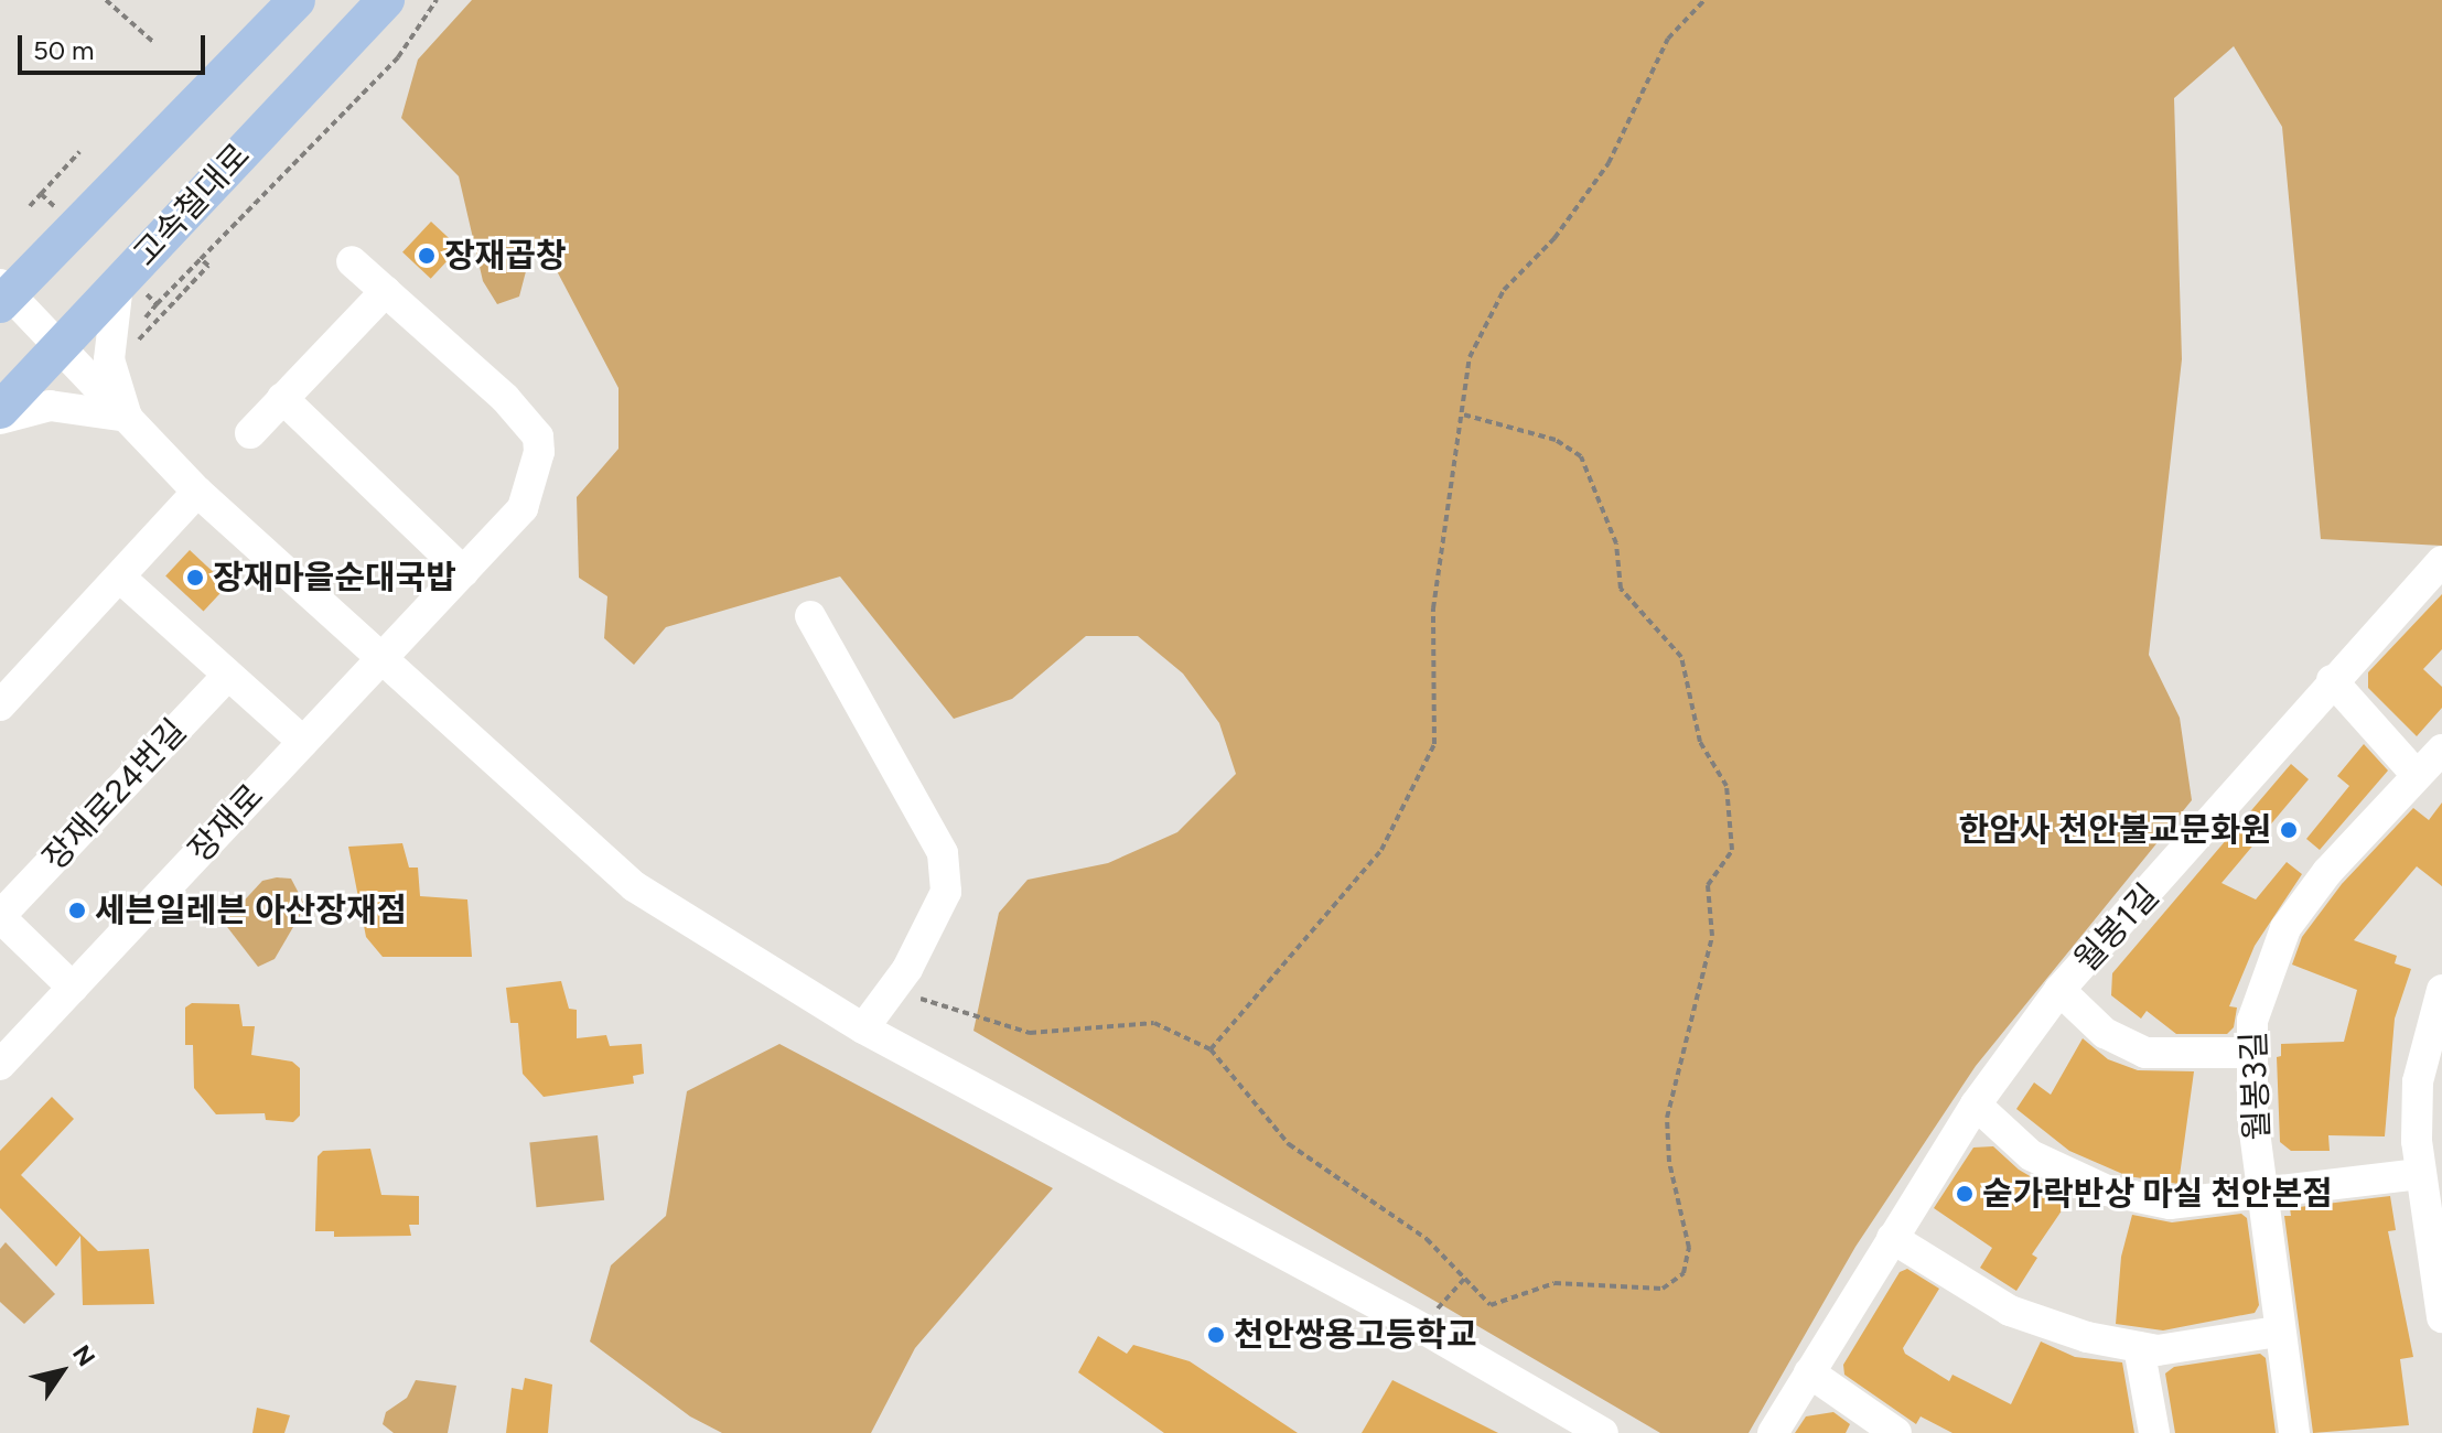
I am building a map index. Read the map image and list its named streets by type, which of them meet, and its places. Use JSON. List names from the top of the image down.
{
  "streets": {
    "main road": ["고속철대로"],
    "street": [
      "장재로24번길",
      "장재로",
      "월봉1길",
      "월봉3길"
    ]
  },
  "crossings": [
    ["장재로24번길", "장재로"]
  ],
  "places": [
    "장재곱창",
    "장재마을순대국밥",
    "한암사 천안불교문화원",
    "세븐일레븐 아산장재점",
    "숟가락반상 마실 천안본점",
    "천안쌍용고등학교"
  ],
  "scale_bar": "50 m",
  "north": "top right"
}
